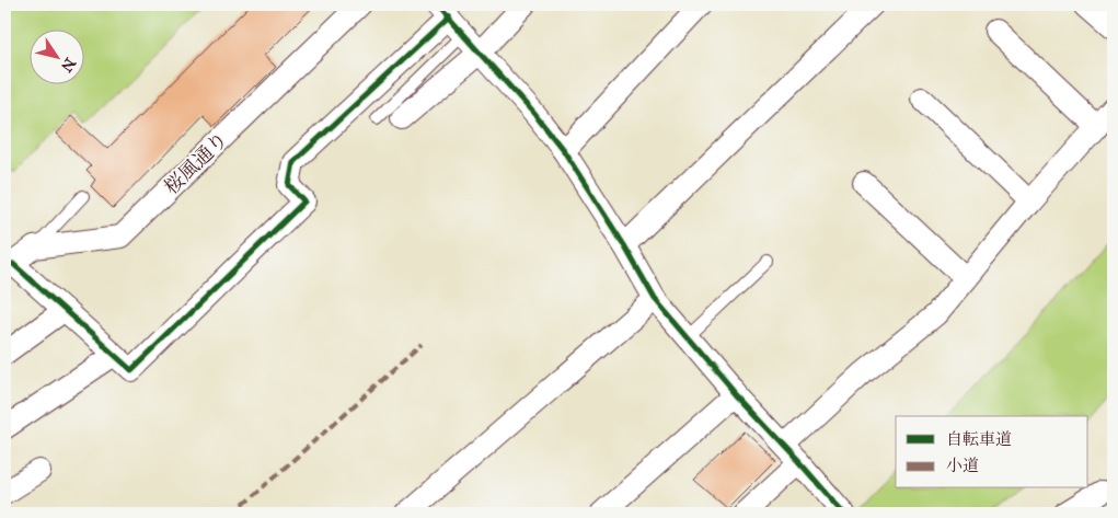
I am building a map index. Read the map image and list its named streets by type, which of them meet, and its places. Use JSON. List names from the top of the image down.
{
  "streets": {
    "street": ["桜風通り"]
  },
  "legend": ["自転車道", "小道"],
  "north": "bottom right"
}
